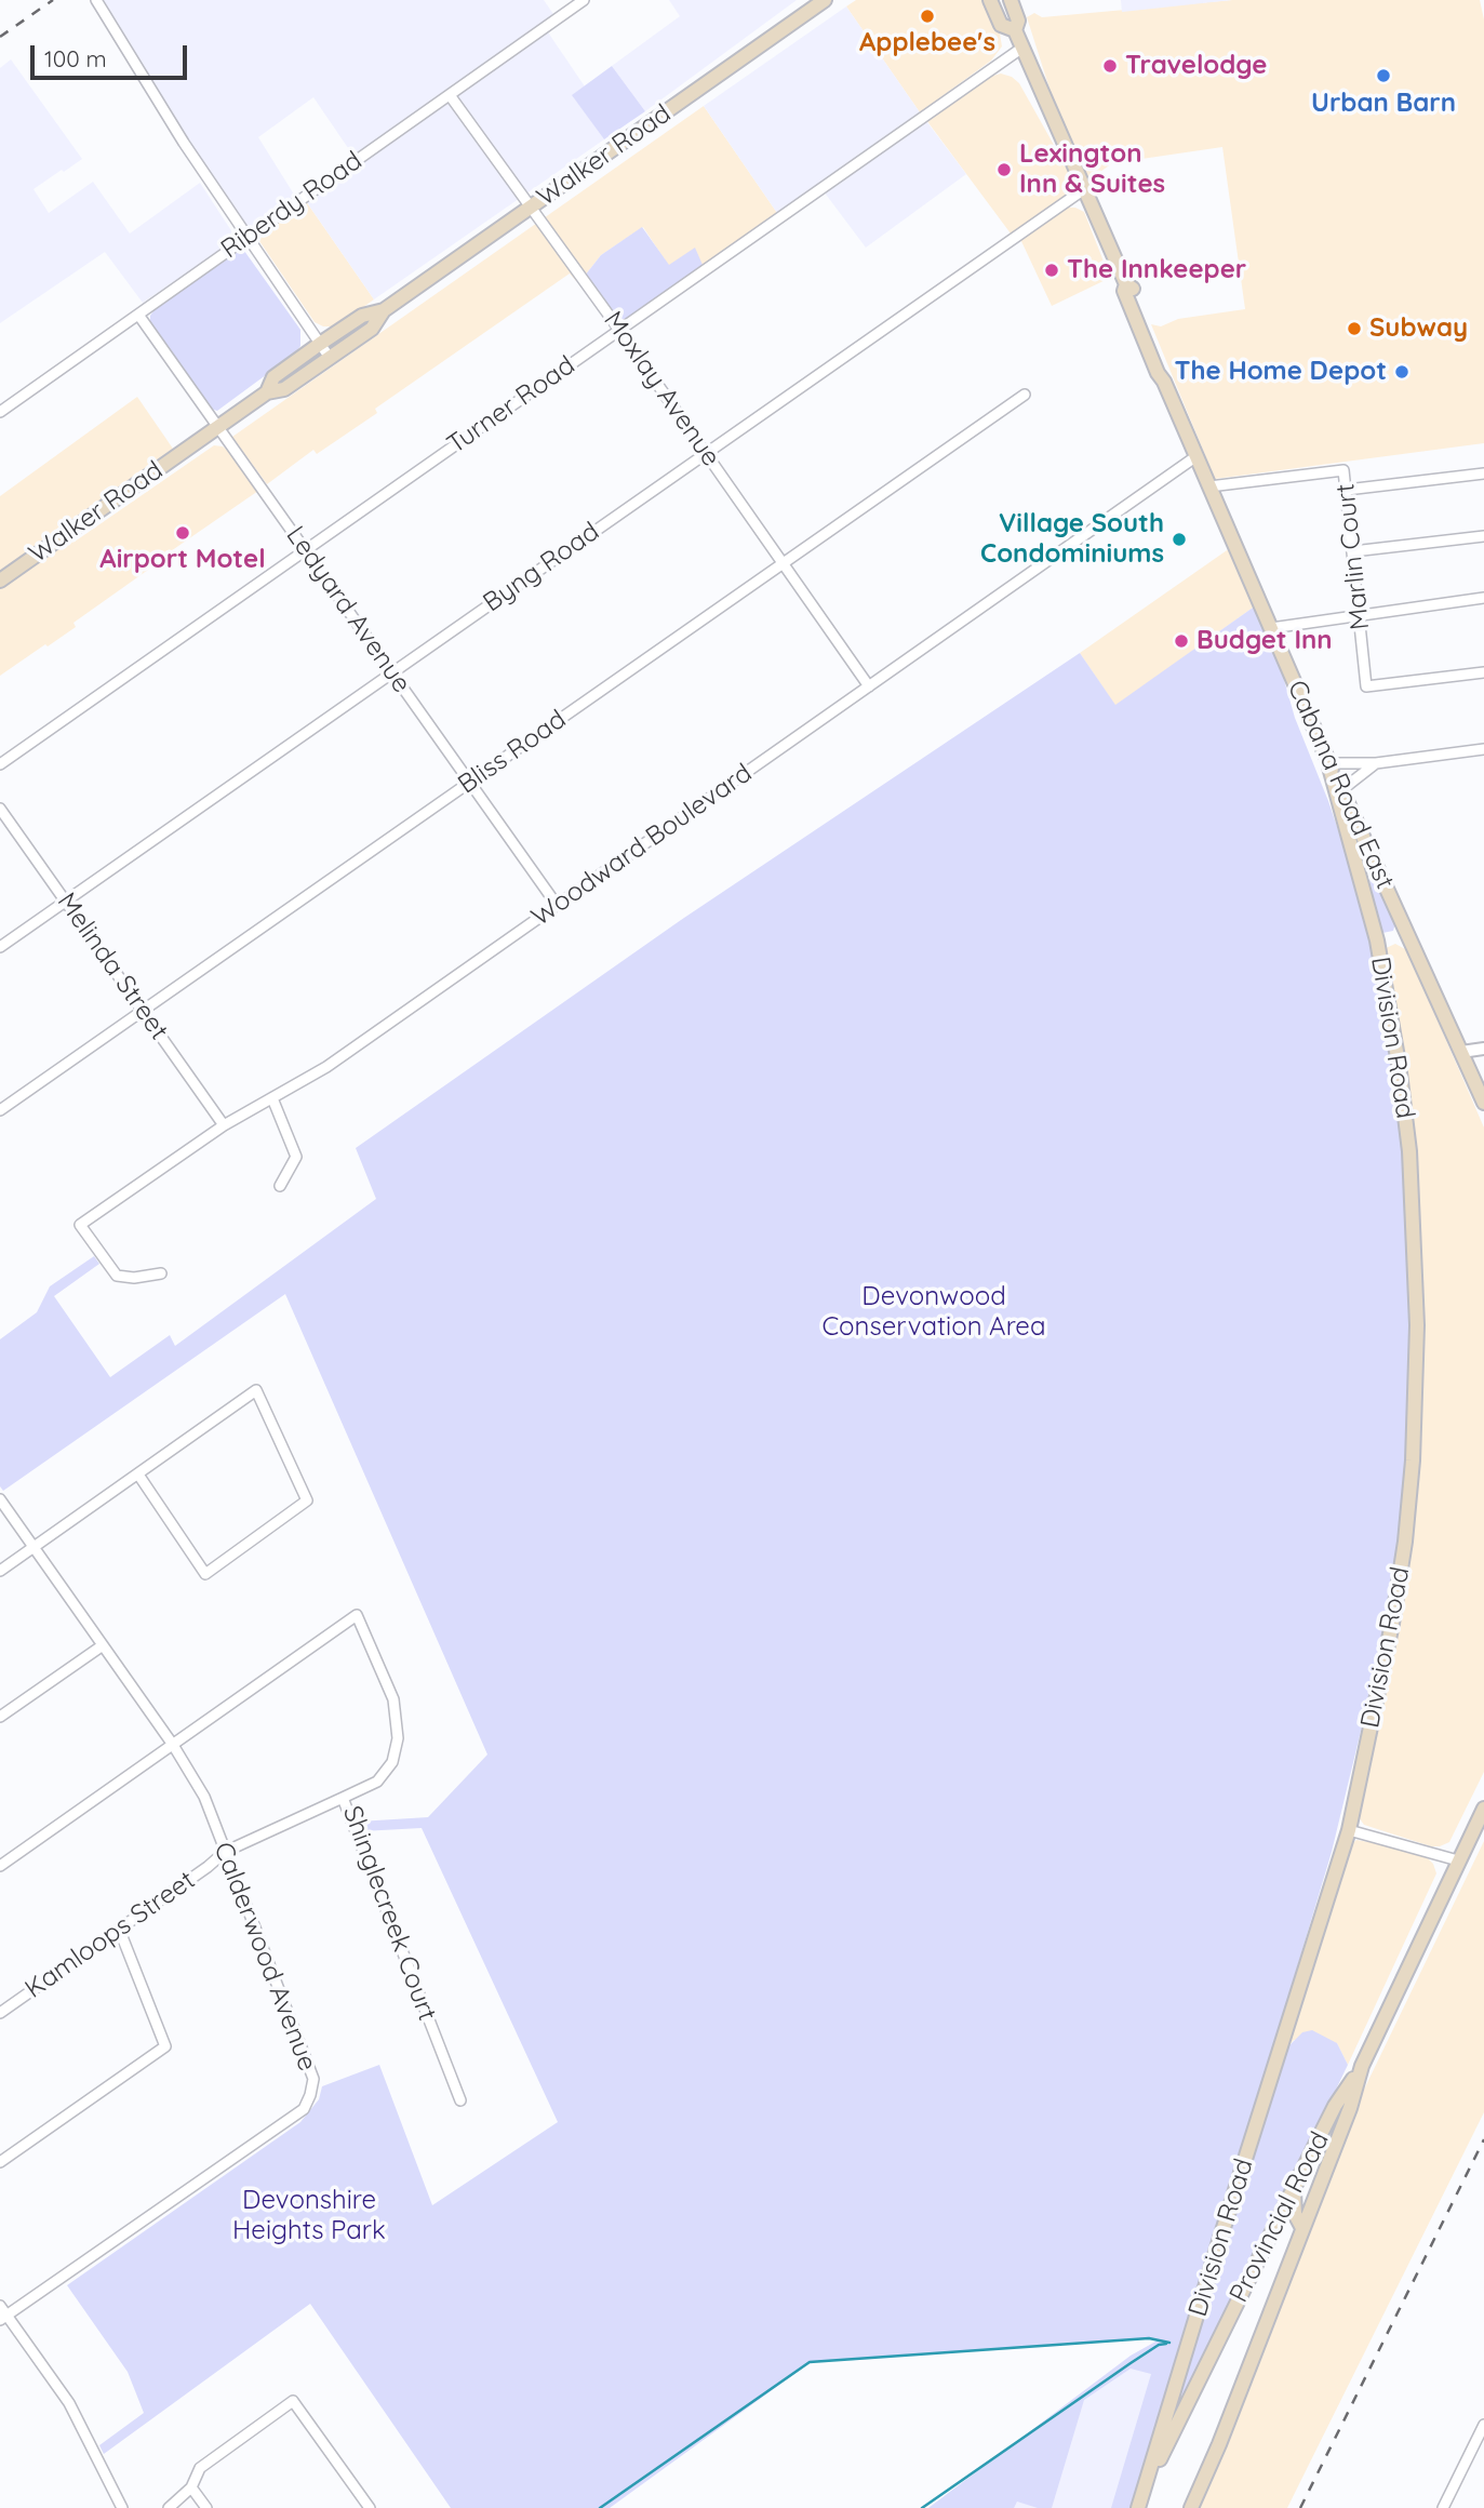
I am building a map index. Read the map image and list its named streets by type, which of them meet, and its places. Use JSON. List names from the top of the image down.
{
  "streets": {
    "main road": [
      "Walker Road",
      "Cabana Road East",
      "Division Road",
      "Provincial Road"
    ],
    "street": [
      "Riberdy Road",
      "Moxlay Avenue",
      "Turner Road",
      "Marlin Court",
      "Byng Road",
      "Ledyard Avenue",
      "Bliss Road",
      "Woodward Boulevard",
      "Melinda Street",
      "Shinglecreek Court",
      "Kamloops Street",
      "Calderwood Avenue"
    ]
  },
  "crossings": [
    ["Walker Road", "Moxlay Avenue"],
    ["Walker Road", "Ledyard Avenue"],
    ["Riberdy Road", "Moxlay Avenue"],
    ["Riberdy Road", "Ledyard Avenue"],
    ["Moxlay Avenue", "Turner Road"],
    ["Moxlay Avenue", "Byng Road"],
    ["Moxlay Avenue", "Bliss Road"],
    ["Moxlay Avenue", "Woodward Boulevard"],
    ["Turner Road", "Ledyard Avenue"],
    ["Turner Road", "Cabana Road East"],
    ["Marlin Court", "Cabana Road East"],
    ["Byng Road", "Ledyard Avenue"],
    ["Byng Road", "Cabana Road East"],
    ["Byng Road", "Melinda Street"],
    ["Ledyard Avenue", "Bliss Road"],
    ["Ledyard Avenue", "Woodward Boulevard"],
    ["Bliss Road", "Melinda Street"],
    ["Cabana Road East", "Woodward Boulevard"],
    ["Cabana Road East", "Division Road"],
    ["Woodward Boulevard", "Melinda Street"],
    ["Division Road", "Provincial Road"],
    ["Shinglecreek Court", "Kamloops Street"],
    ["Shinglecreek Court", "Calderwood Avenue"],
    ["Kamloops Street", "Calderwood Avenue"]
  ],
  "parks": ["Devonwood Conservation Area", "Devonshire Heights Park"],
  "places": [
    "Applebee's",
    "Travelodge",
    "Urban Barn",
    "Lexington Inn & Suites",
    "The Innkeeper",
    "Subway",
    "The Home Depot",
    "Airport Motel",
    "Village South Condominiums",
    "Budget Inn"
  ],
  "scale_bar": "100 m"
}
